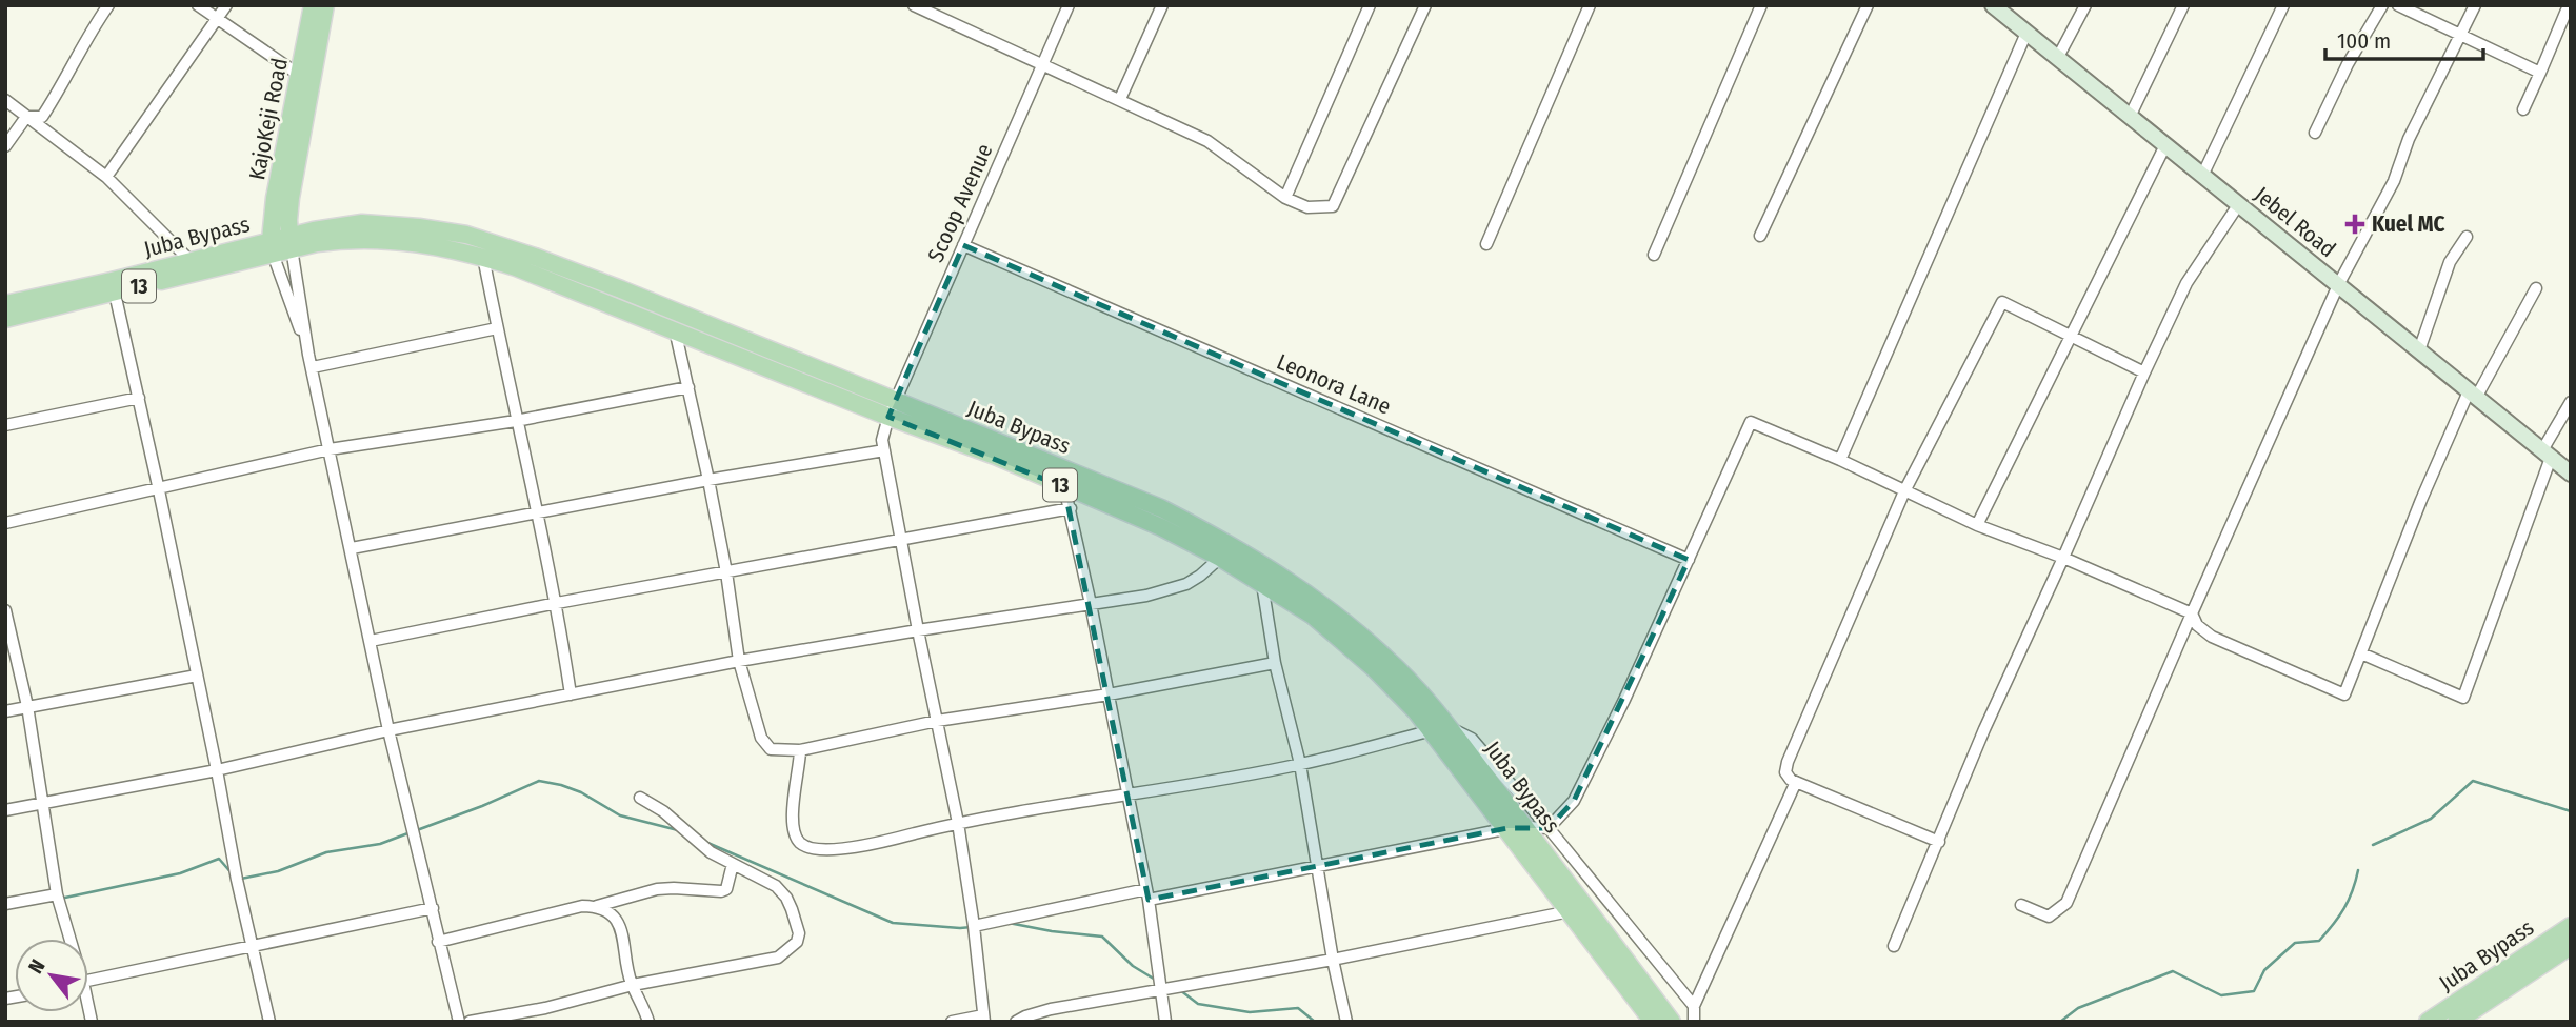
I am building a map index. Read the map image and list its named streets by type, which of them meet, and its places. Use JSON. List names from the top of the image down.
{
  "streets": {
    "main road": [
      "KajoKeji Road",
      "Jebel Road",
      "Juba Bypass",
      "13"
    ],
    "street": ["Scoop Avenue", "Leonora Lane"]
  },
  "crossings": [
    ["KajoKeji Road", "Juba Bypass"],
    ["Scoop Avenue", "Juba Bypass"],
    ["Scoop Avenue", "Leonora Lane"]
  ],
  "places": {
    "health": ["Kuel MC"]
  },
  "scale_bar": "100 m",
  "north": "top left"
}
